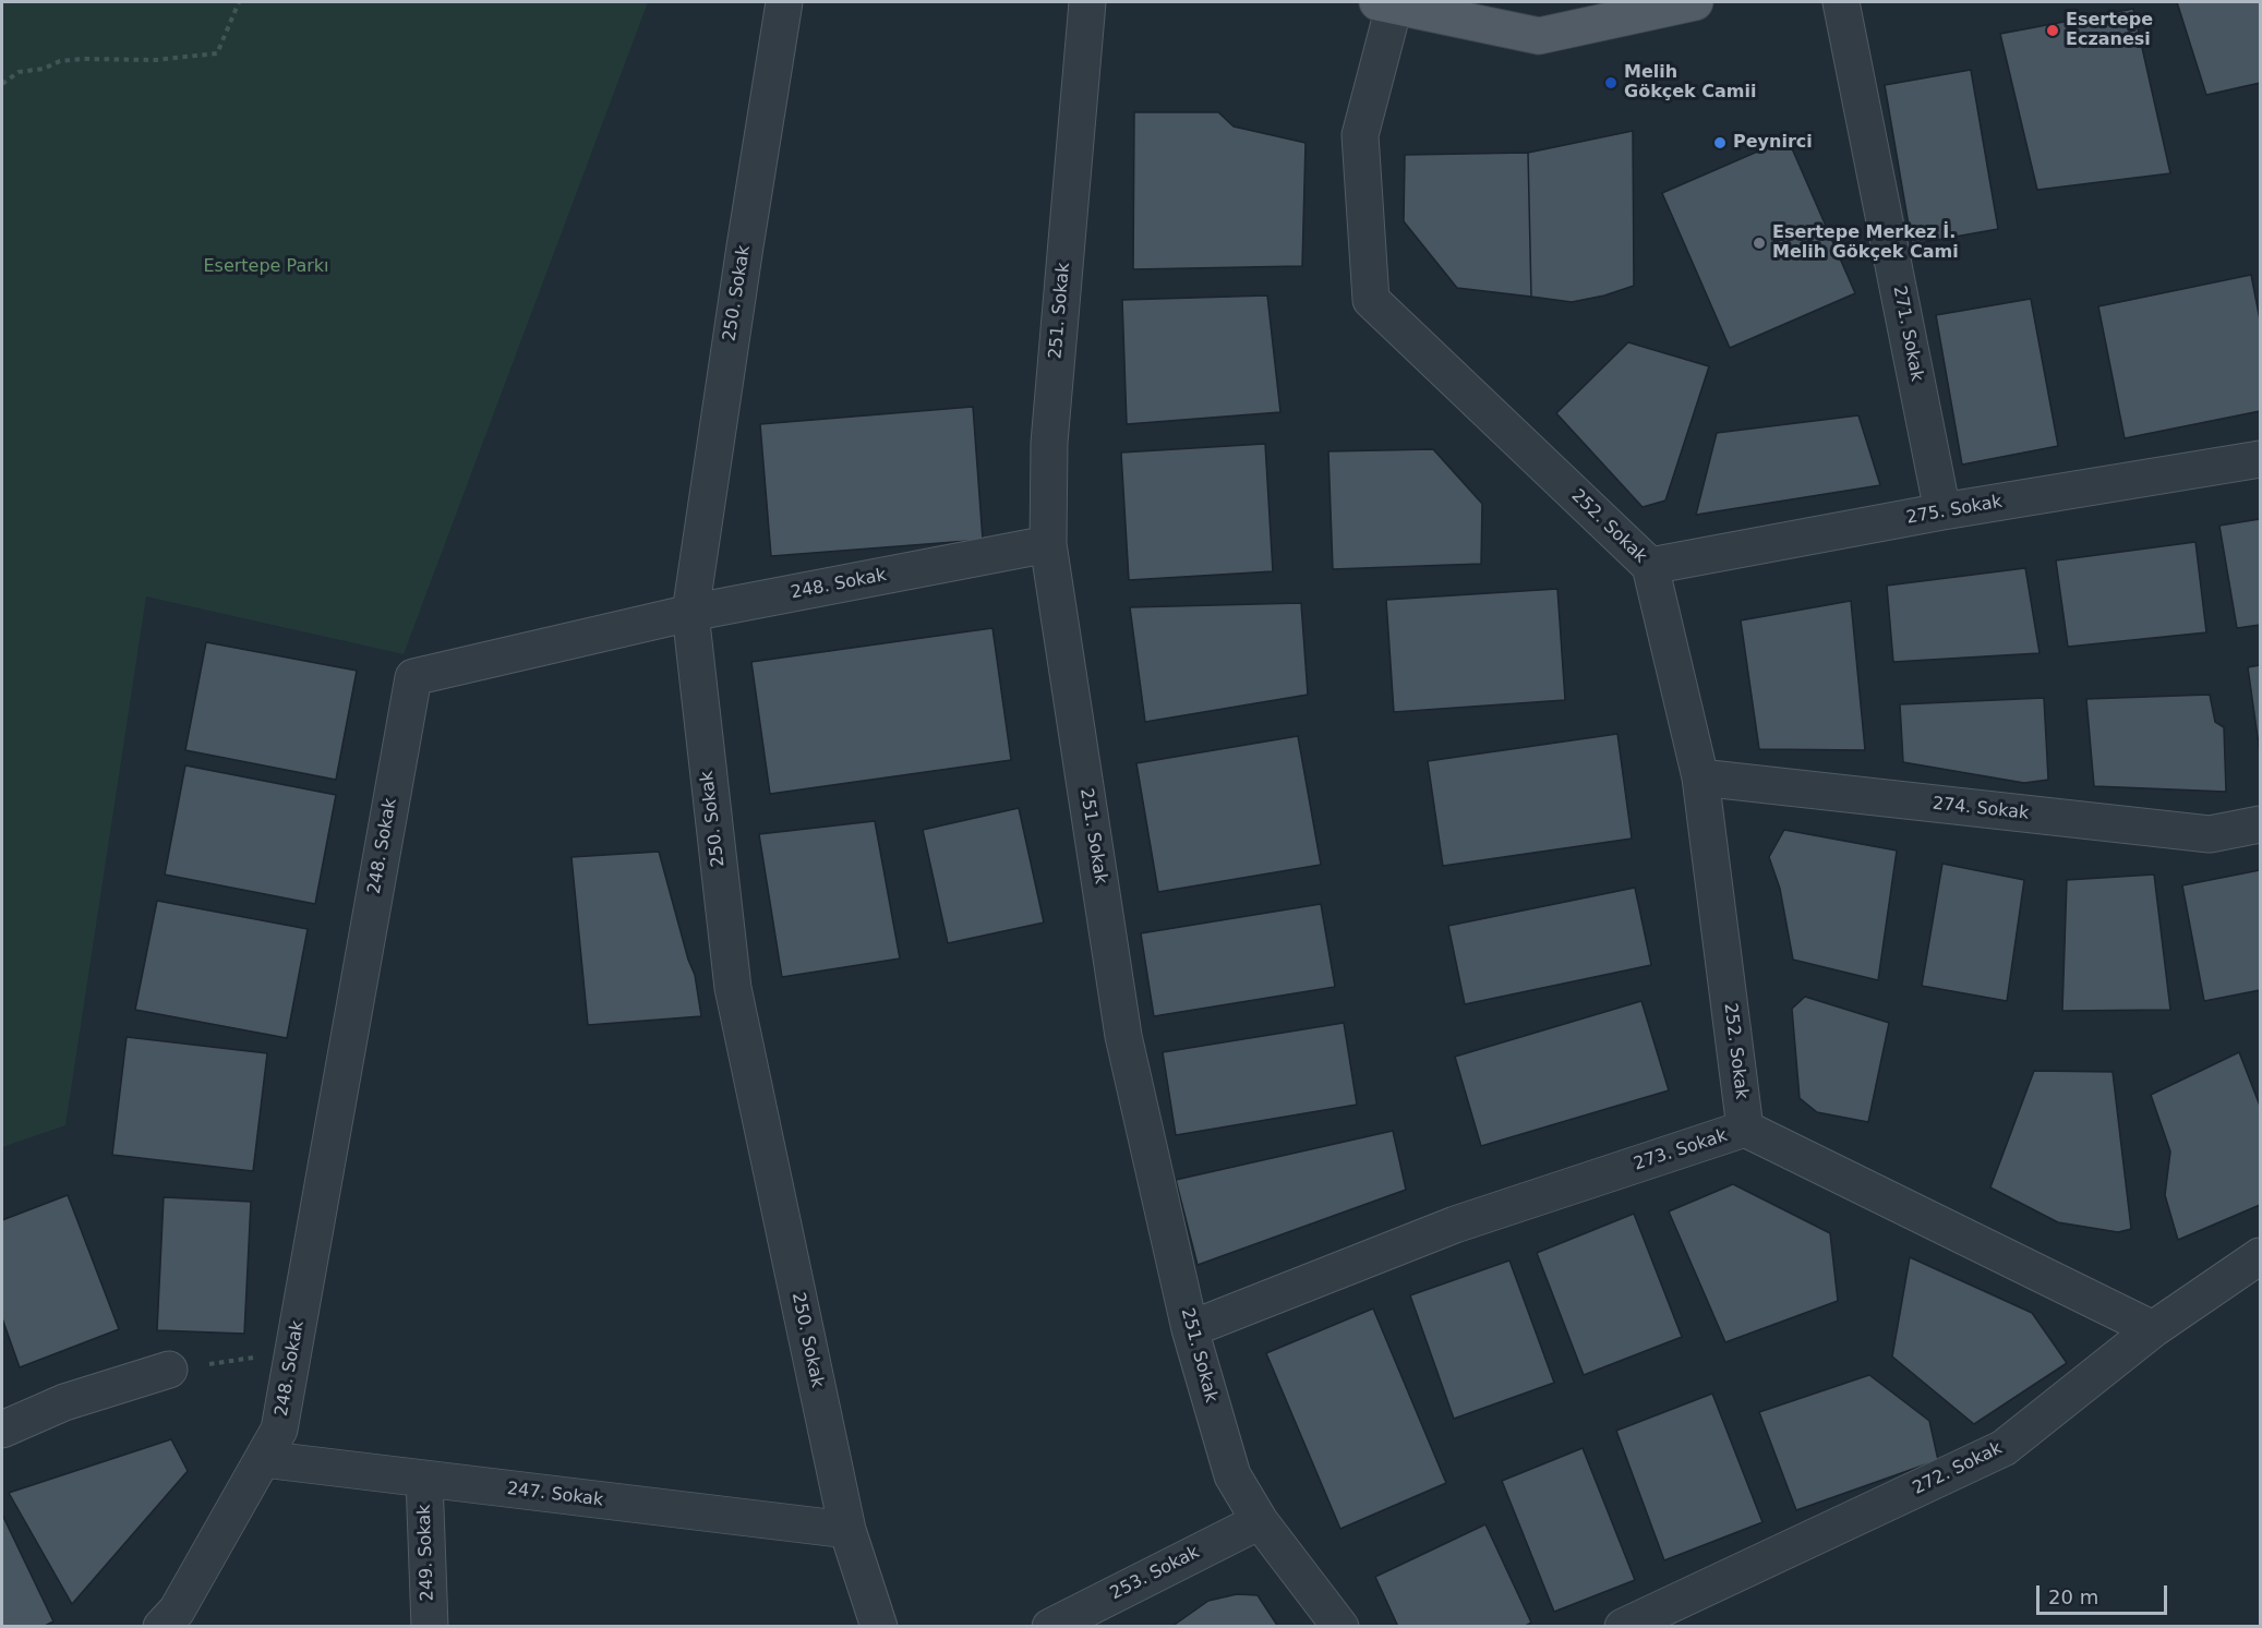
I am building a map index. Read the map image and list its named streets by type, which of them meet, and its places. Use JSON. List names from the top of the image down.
{
  "streets": {
    "street": [
      "250. Sokak",
      "251. Sokak",
      "271. Sokak",
      "275. Sokak",
      "252. Sokak",
      "248. Sokak",
      "274. Sokak",
      "273. Sokak",
      "272. Sokak",
      "247. Sokak",
      "249. Sokak",
      "253. Sokak"
    ]
  },
  "crossings": [
    ["250. Sokak", "248. Sokak"],
    ["250. Sokak", "247. Sokak"],
    ["251. Sokak", "248. Sokak"],
    ["251. Sokak", "273. Sokak"],
    ["251. Sokak", "253. Sokak"],
    ["271. Sokak", "275. Sokak"],
    ["275. Sokak", "252. Sokak"],
    ["252. Sokak", "274. Sokak"],
    ["252. Sokak", "273. Sokak"],
    ["248. Sokak", "247. Sokak"],
    ["273. Sokak", "272. Sokak"],
    ["247. Sokak", "249. Sokak"]
  ],
  "parks": ["Esertepe Parkı"],
  "places": [
    "Esertepe Eczanesi",
    "Melih Gökçek Camii",
    "Peynirci",
    "Esertepe Merkez İ. Melih Gökçek Cami"
  ],
  "scale_bar": "20 m"
}
